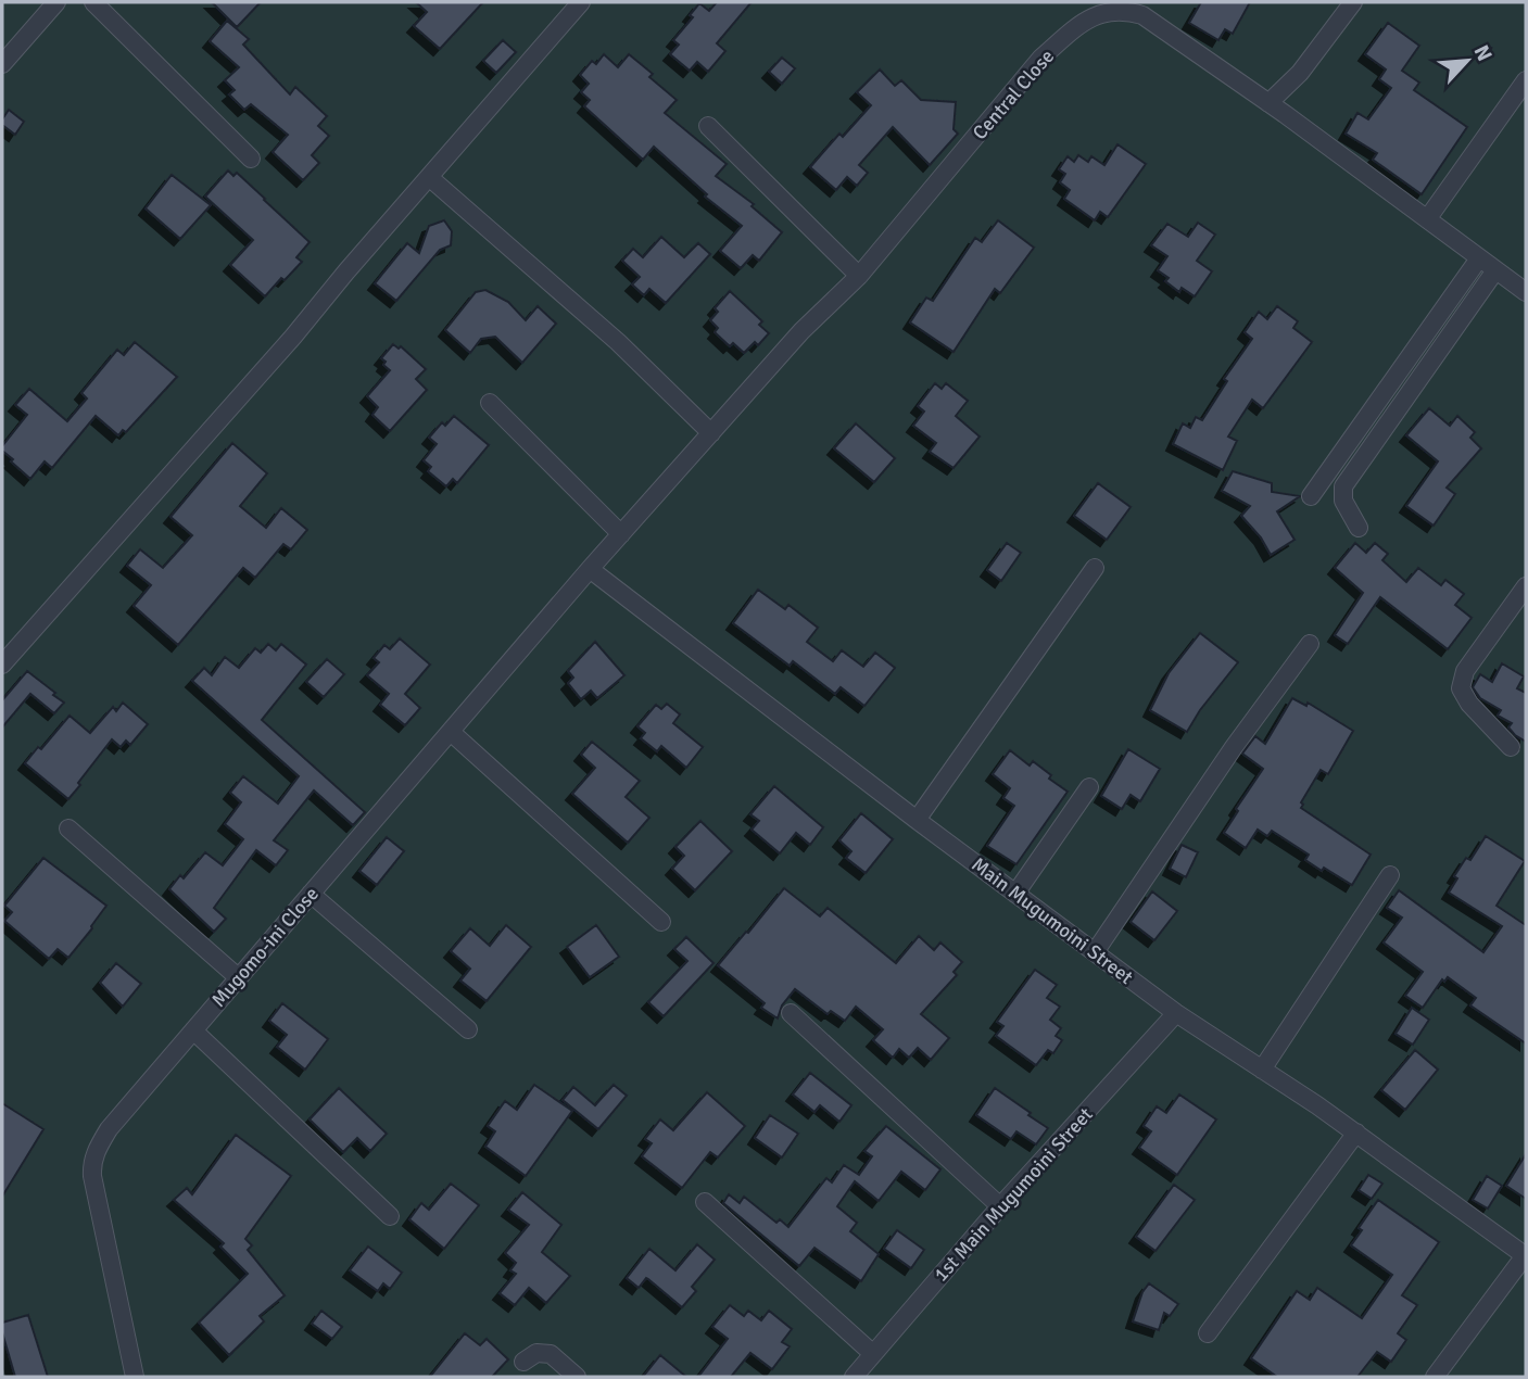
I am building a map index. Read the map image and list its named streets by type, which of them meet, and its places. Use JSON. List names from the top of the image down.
{
  "streets": {
    "street": [
      "Central Close",
      "Main Mugumoini Street",
      "Mugomo-ini Close",
      "1st Main Mugumoini Street"
    ]
  },
  "crossings": [
    ["Central Close", "Main Mugumoini Street"],
    ["Central Close", "Mugomo-ini Close"],
    ["Main Mugumoini Street", "Mugomo-ini Close"],
    ["Main Mugumoini Street", "1st Main Mugumoini Street"]
  ],
  "north": "top right"
}
